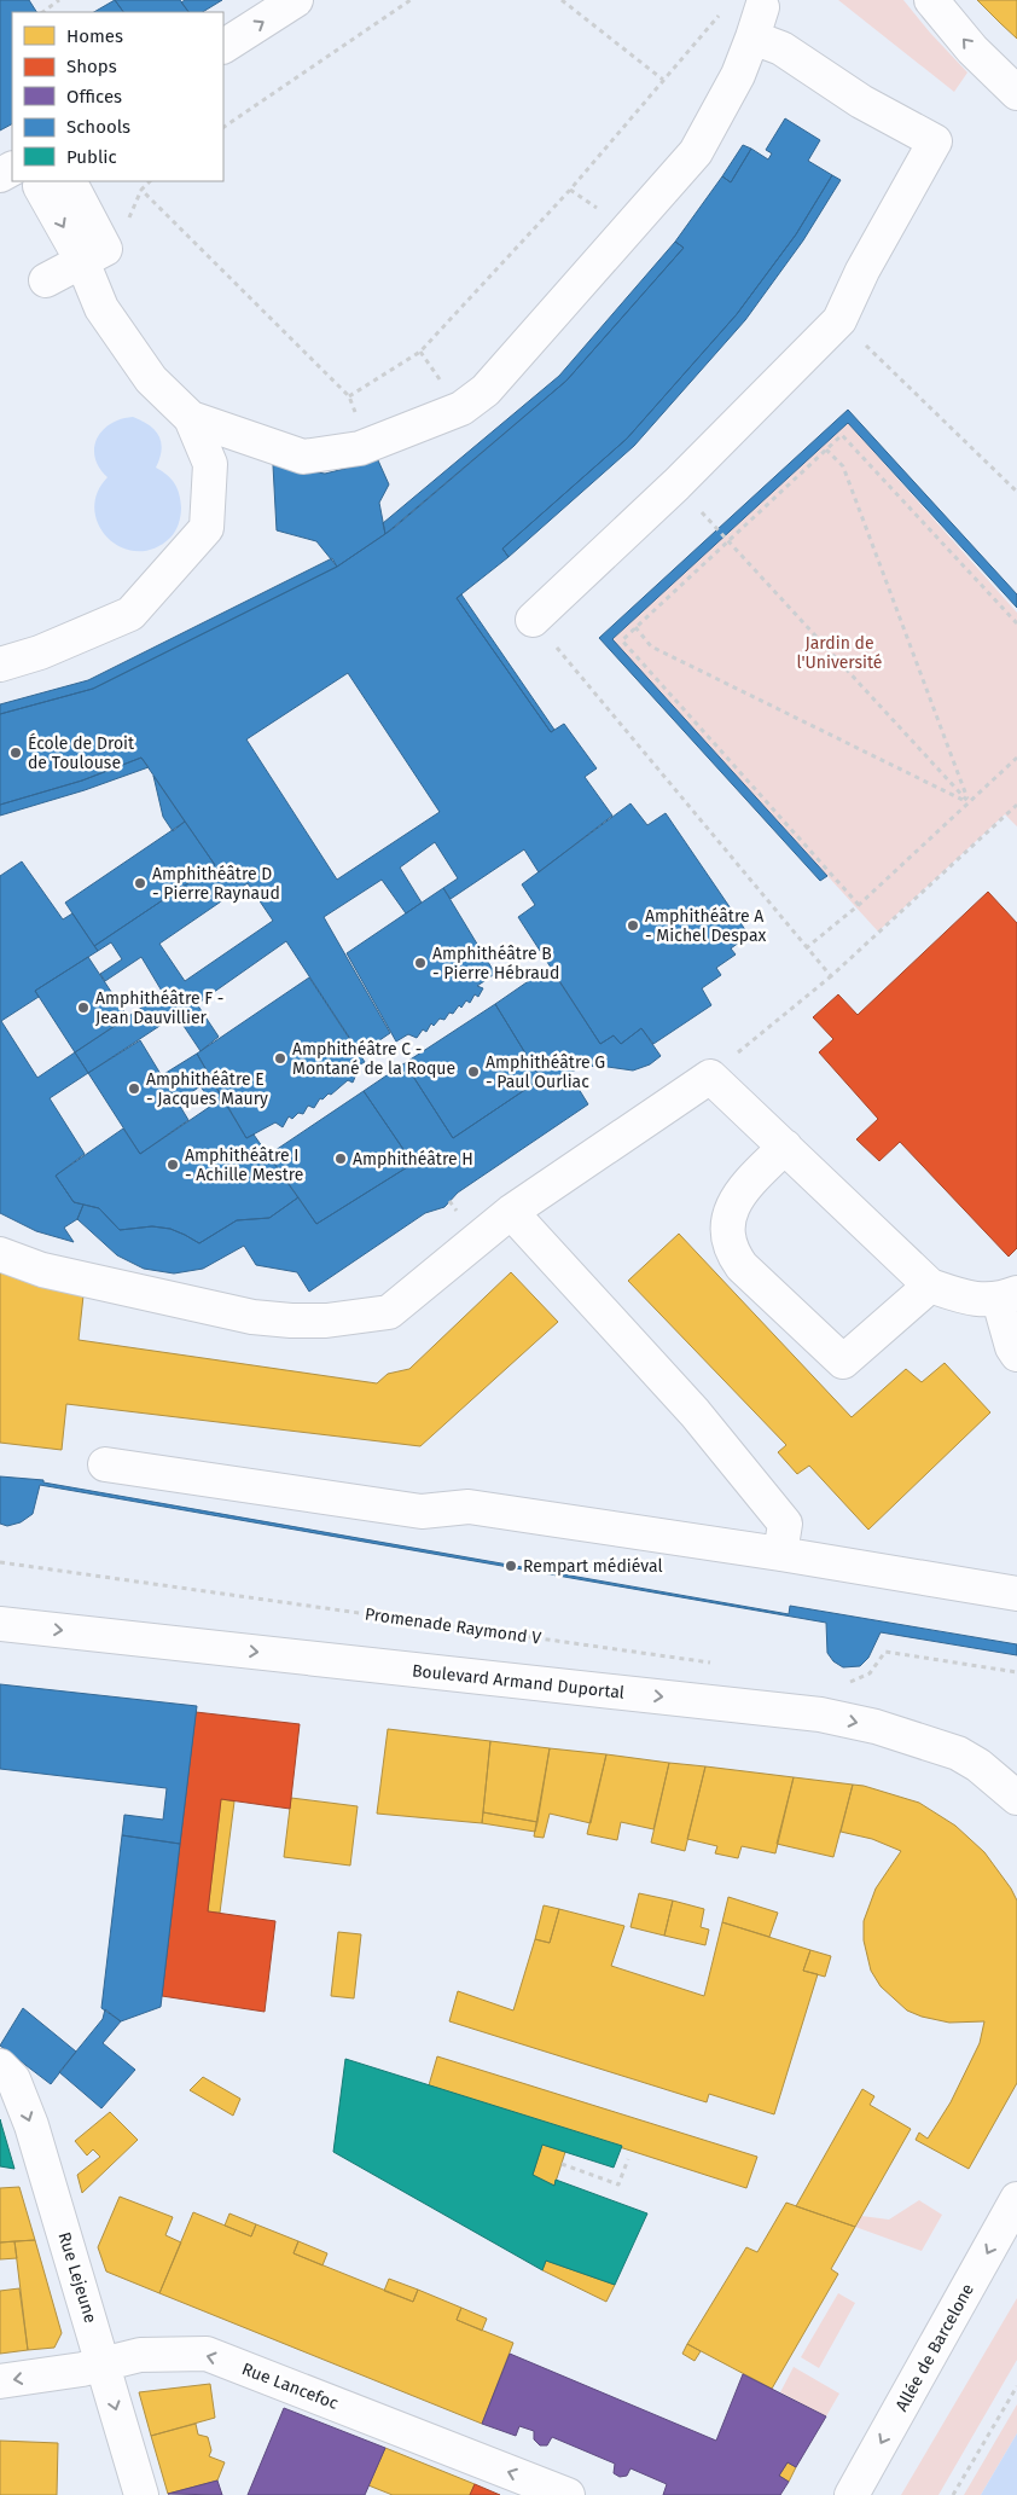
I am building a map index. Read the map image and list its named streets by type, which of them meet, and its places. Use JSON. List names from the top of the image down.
{
  "streets": {
    "street": [
      "Boulevard Armand Duportal",
      "Rue Lejeune",
      "Allée de Barcelone",
      "Rue Lancefoc"
    ],
    "path": ["Promenade Raymond V"]
  },
  "crossings": [
    ["Rue Lejeune", "Rue Lancefoc"]
  ],
  "one_way": ["Rue Lejeune", "Allée de Barcelone", "Rue Lancefoc"],
  "parks": ["Jardin de l'Université"],
  "places": [
    "École de Droit de Toulouse",
    "Amphithéâtre D - Pierre Raynaud",
    "Amphithéâtre A - Michel Despax",
    "Amphithéâtre B - Pierre Hébraud",
    "Amphithéâtre F - Jean Dauvillier",
    "Amphithéâtre C - Montané de la Roque",
    "Amphithéâtre G - Paul Ourliac",
    "Amphithéâtre E - Jacques Maury",
    "Amphithéâtre H",
    "Amphithéâtre I - Achille Mestre",
    "Rempart médiéval"
  ],
  "legend": [
    "Homes",
    "Shops",
    "Offices",
    "Schools",
    "Public"
  ]
}
